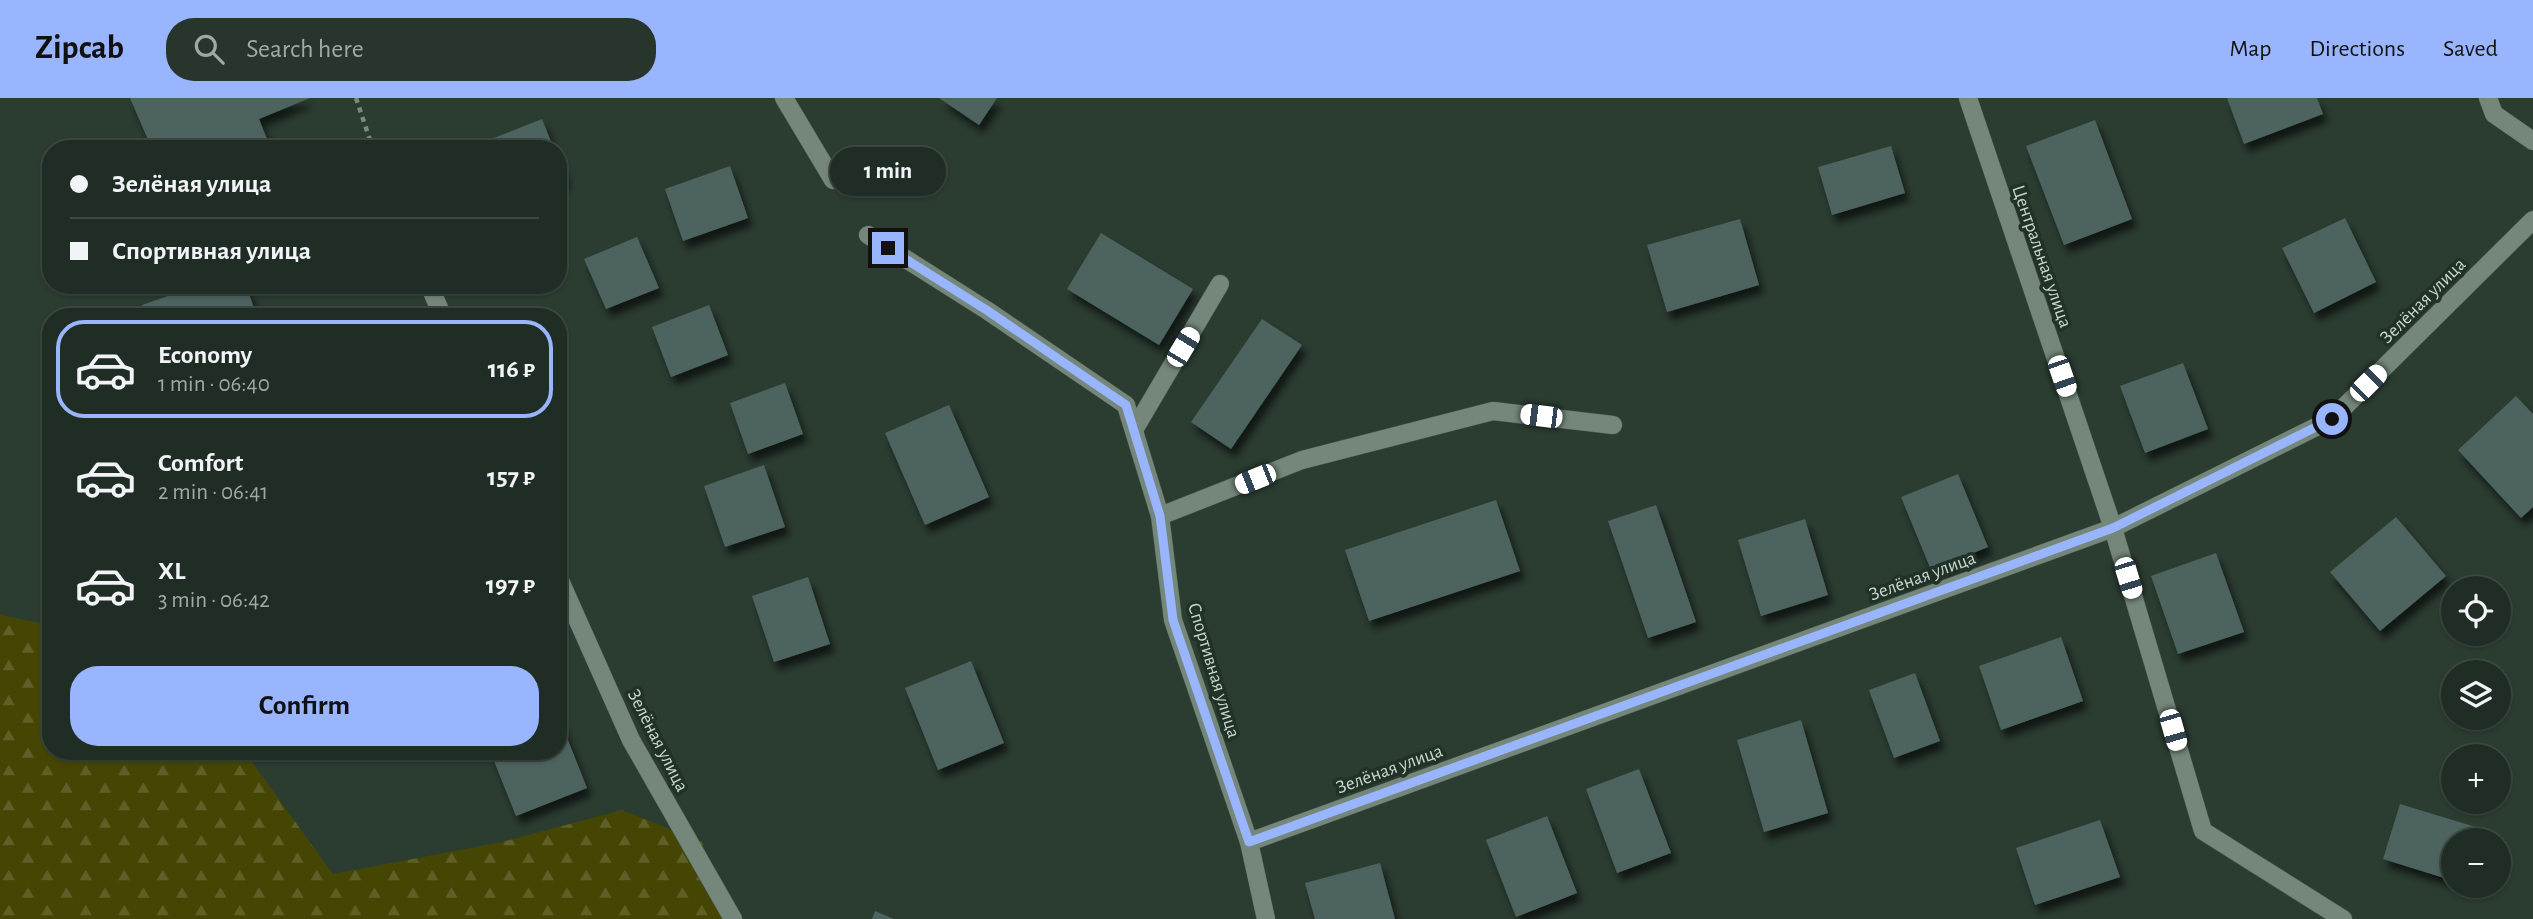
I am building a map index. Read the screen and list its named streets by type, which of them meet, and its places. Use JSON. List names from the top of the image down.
{
  "streets": {
    "street": ["Центральная улица", "Зелёная улица", "Спортивная улица"]
  },
  "crossings": [
    ["Центральная улица", "Зелёная улица"],
    ["Зелёная улица", "Спортивная улица"]
  ],
  "page": {
    "header": "Zipcab",
    "search": "Search here",
    "nav": ["Map", "Directions", "Saved"],
    "banner": ["Зелёная улица", "Спортивная улица"],
    "bubble": "1 min",
    "list": [
      {
        "name": "Economy",
        "note": "1 min · 06:40",
        "value": "116 ₽"
      },
      {
        "name": "Comfort",
        "note": "2 min · 06:41",
        "value": "157 ₽"
      },
      {
        "name": "XL",
        "note": "3 min · 06:42",
        "value": "197 ₽"
      }
    ],
    "map_buttons": ["+", "−"],
    "buttons": "Confirm"
  }
}
